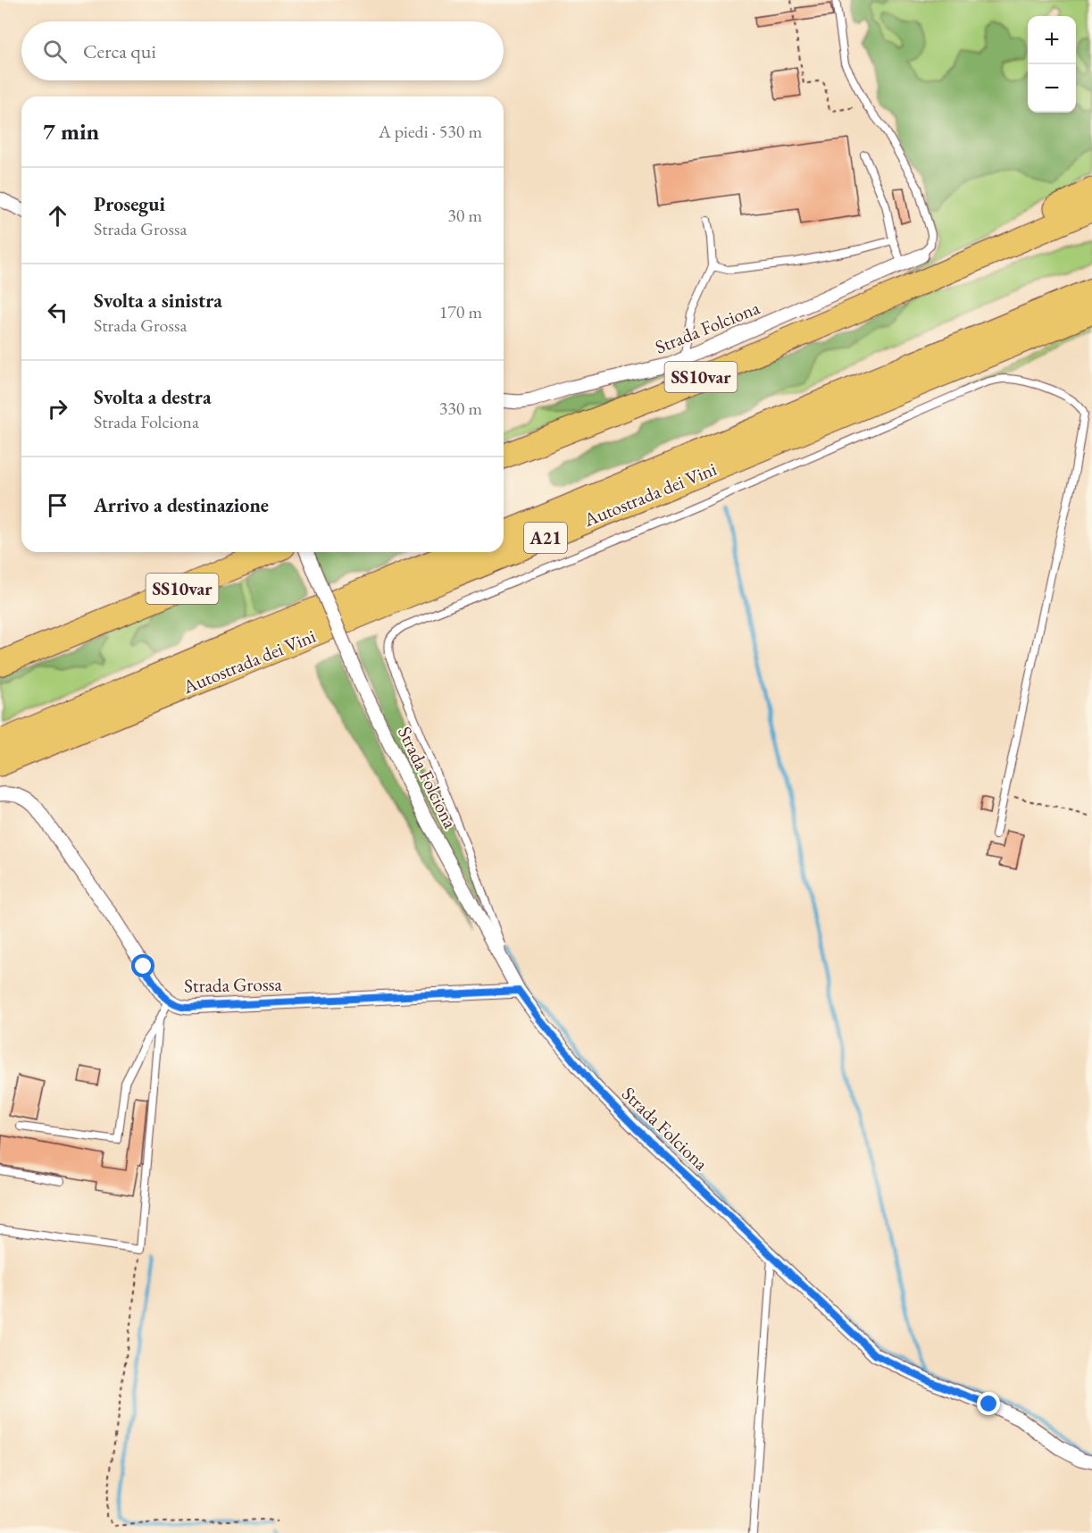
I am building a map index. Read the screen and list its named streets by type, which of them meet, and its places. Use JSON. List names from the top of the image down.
{
  "streets": {
    "highway": ["SS10var", "Autostrada dei Vini", "A21"],
    "street": ["Strada Folciona", "Strada Grossa"]
  },
  "crossings": [
    ["Strada Folciona", "Strada Grossa"]
  ],
  "page": {
    "map_buttons": ["+", "−"],
    "search": "Cerca qui",
    "heading": ["7 min", "A piedi · 530 m"],
    "list": [
      ["Prosegui", "Strada Grossa", "30 m"],
      ["Svolta a sinistra", "Strada Grossa", "170 m"],
      ["Svolta a destra", "Strada Folciona", "330 m"],
      "Arrivo a destinazione"
    ]
  }
}
